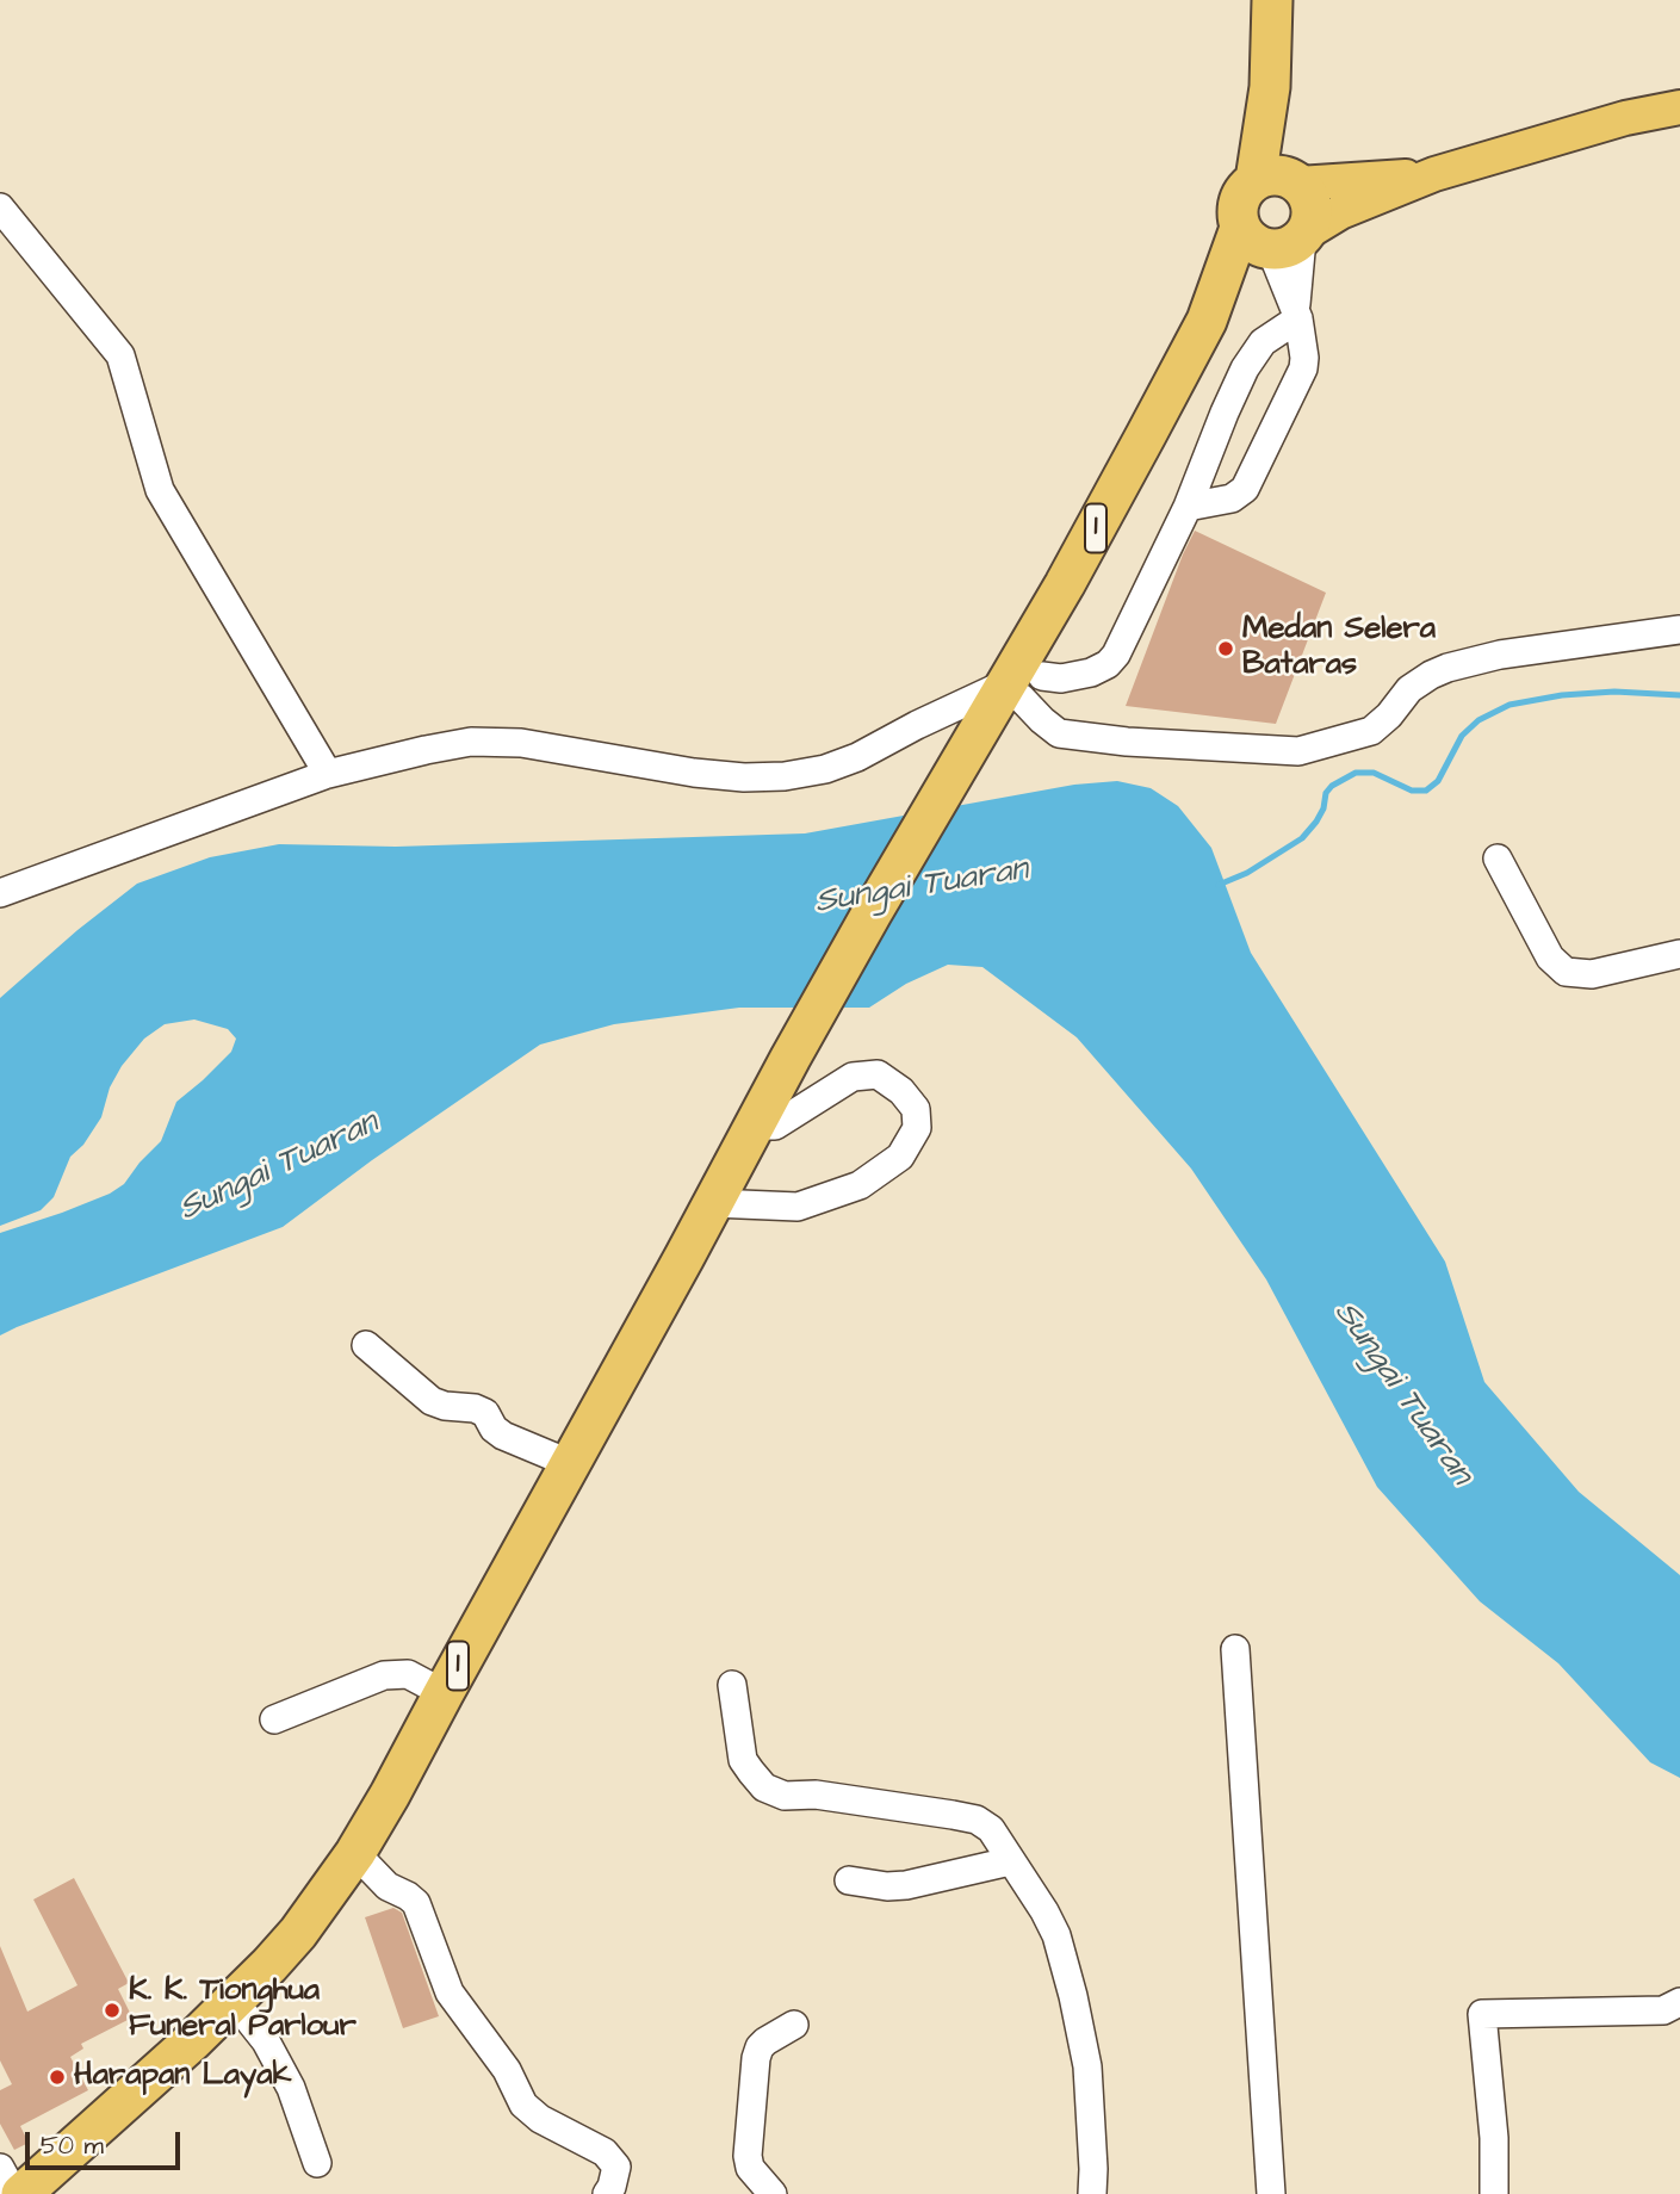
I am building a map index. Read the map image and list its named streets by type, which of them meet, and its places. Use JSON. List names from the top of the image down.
{
  "streets": {
    "highway": ["1"]
  },
  "water": ["Sungai Tuaran"],
  "places": ["Medan Selera Bataras", "K. K. Tionghua Funeral Parlour", "Harapan Layak"],
  "scale_bar": "50 m"
}
